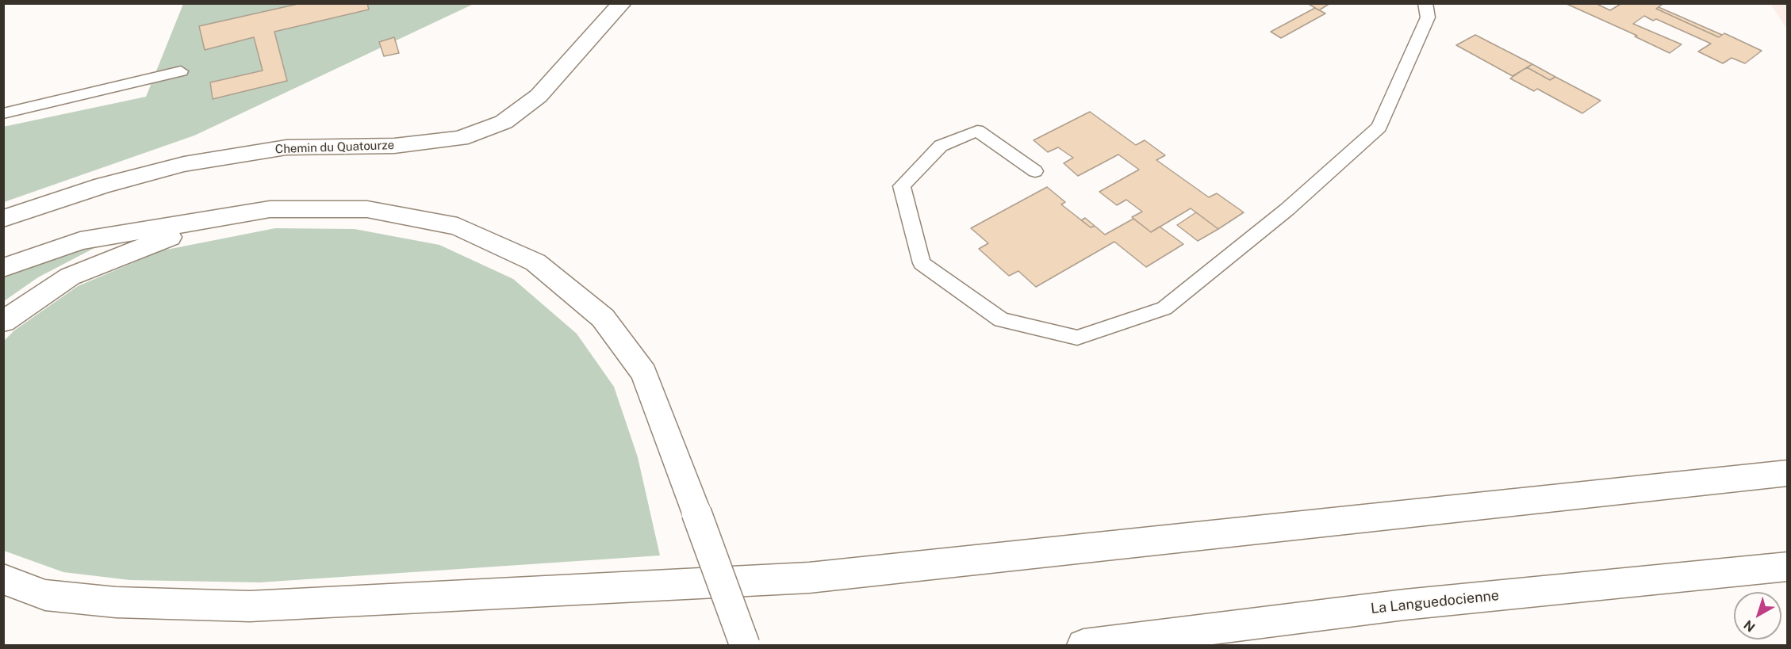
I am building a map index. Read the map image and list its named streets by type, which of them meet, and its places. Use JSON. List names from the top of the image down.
{
  "streets": {
    "main road": ["Chemin du Quatourze", "La Languedocienne"]
  },
  "north": "bottom left"
}
